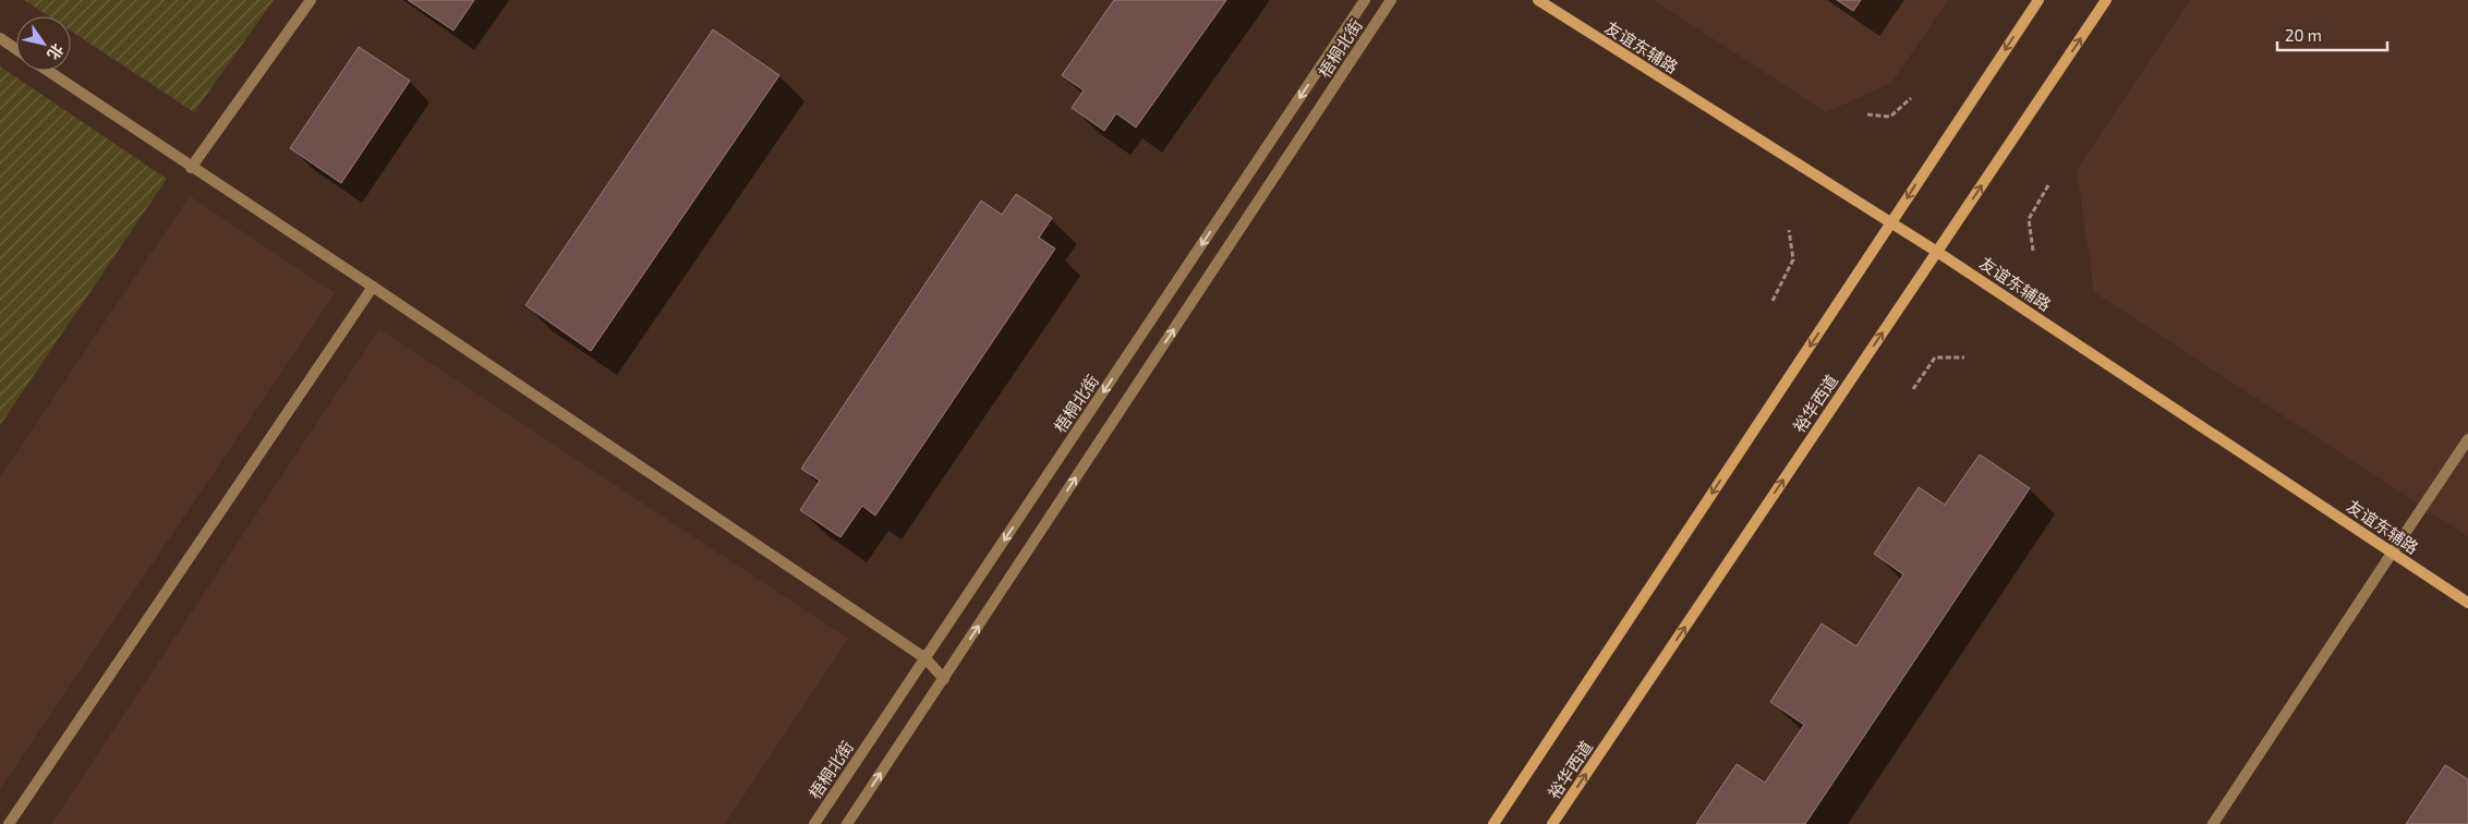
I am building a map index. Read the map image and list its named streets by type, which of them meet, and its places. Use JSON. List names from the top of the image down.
{
  "streets": {
    "main road": ["友谊东辅路", "裕华西道"],
    "street": ["梧桐北街"]
  },
  "crossings": [
    ["友谊东辅路", "裕华西道"]
  ],
  "scale_bar": "20 m",
  "north": "bottom right"
}
